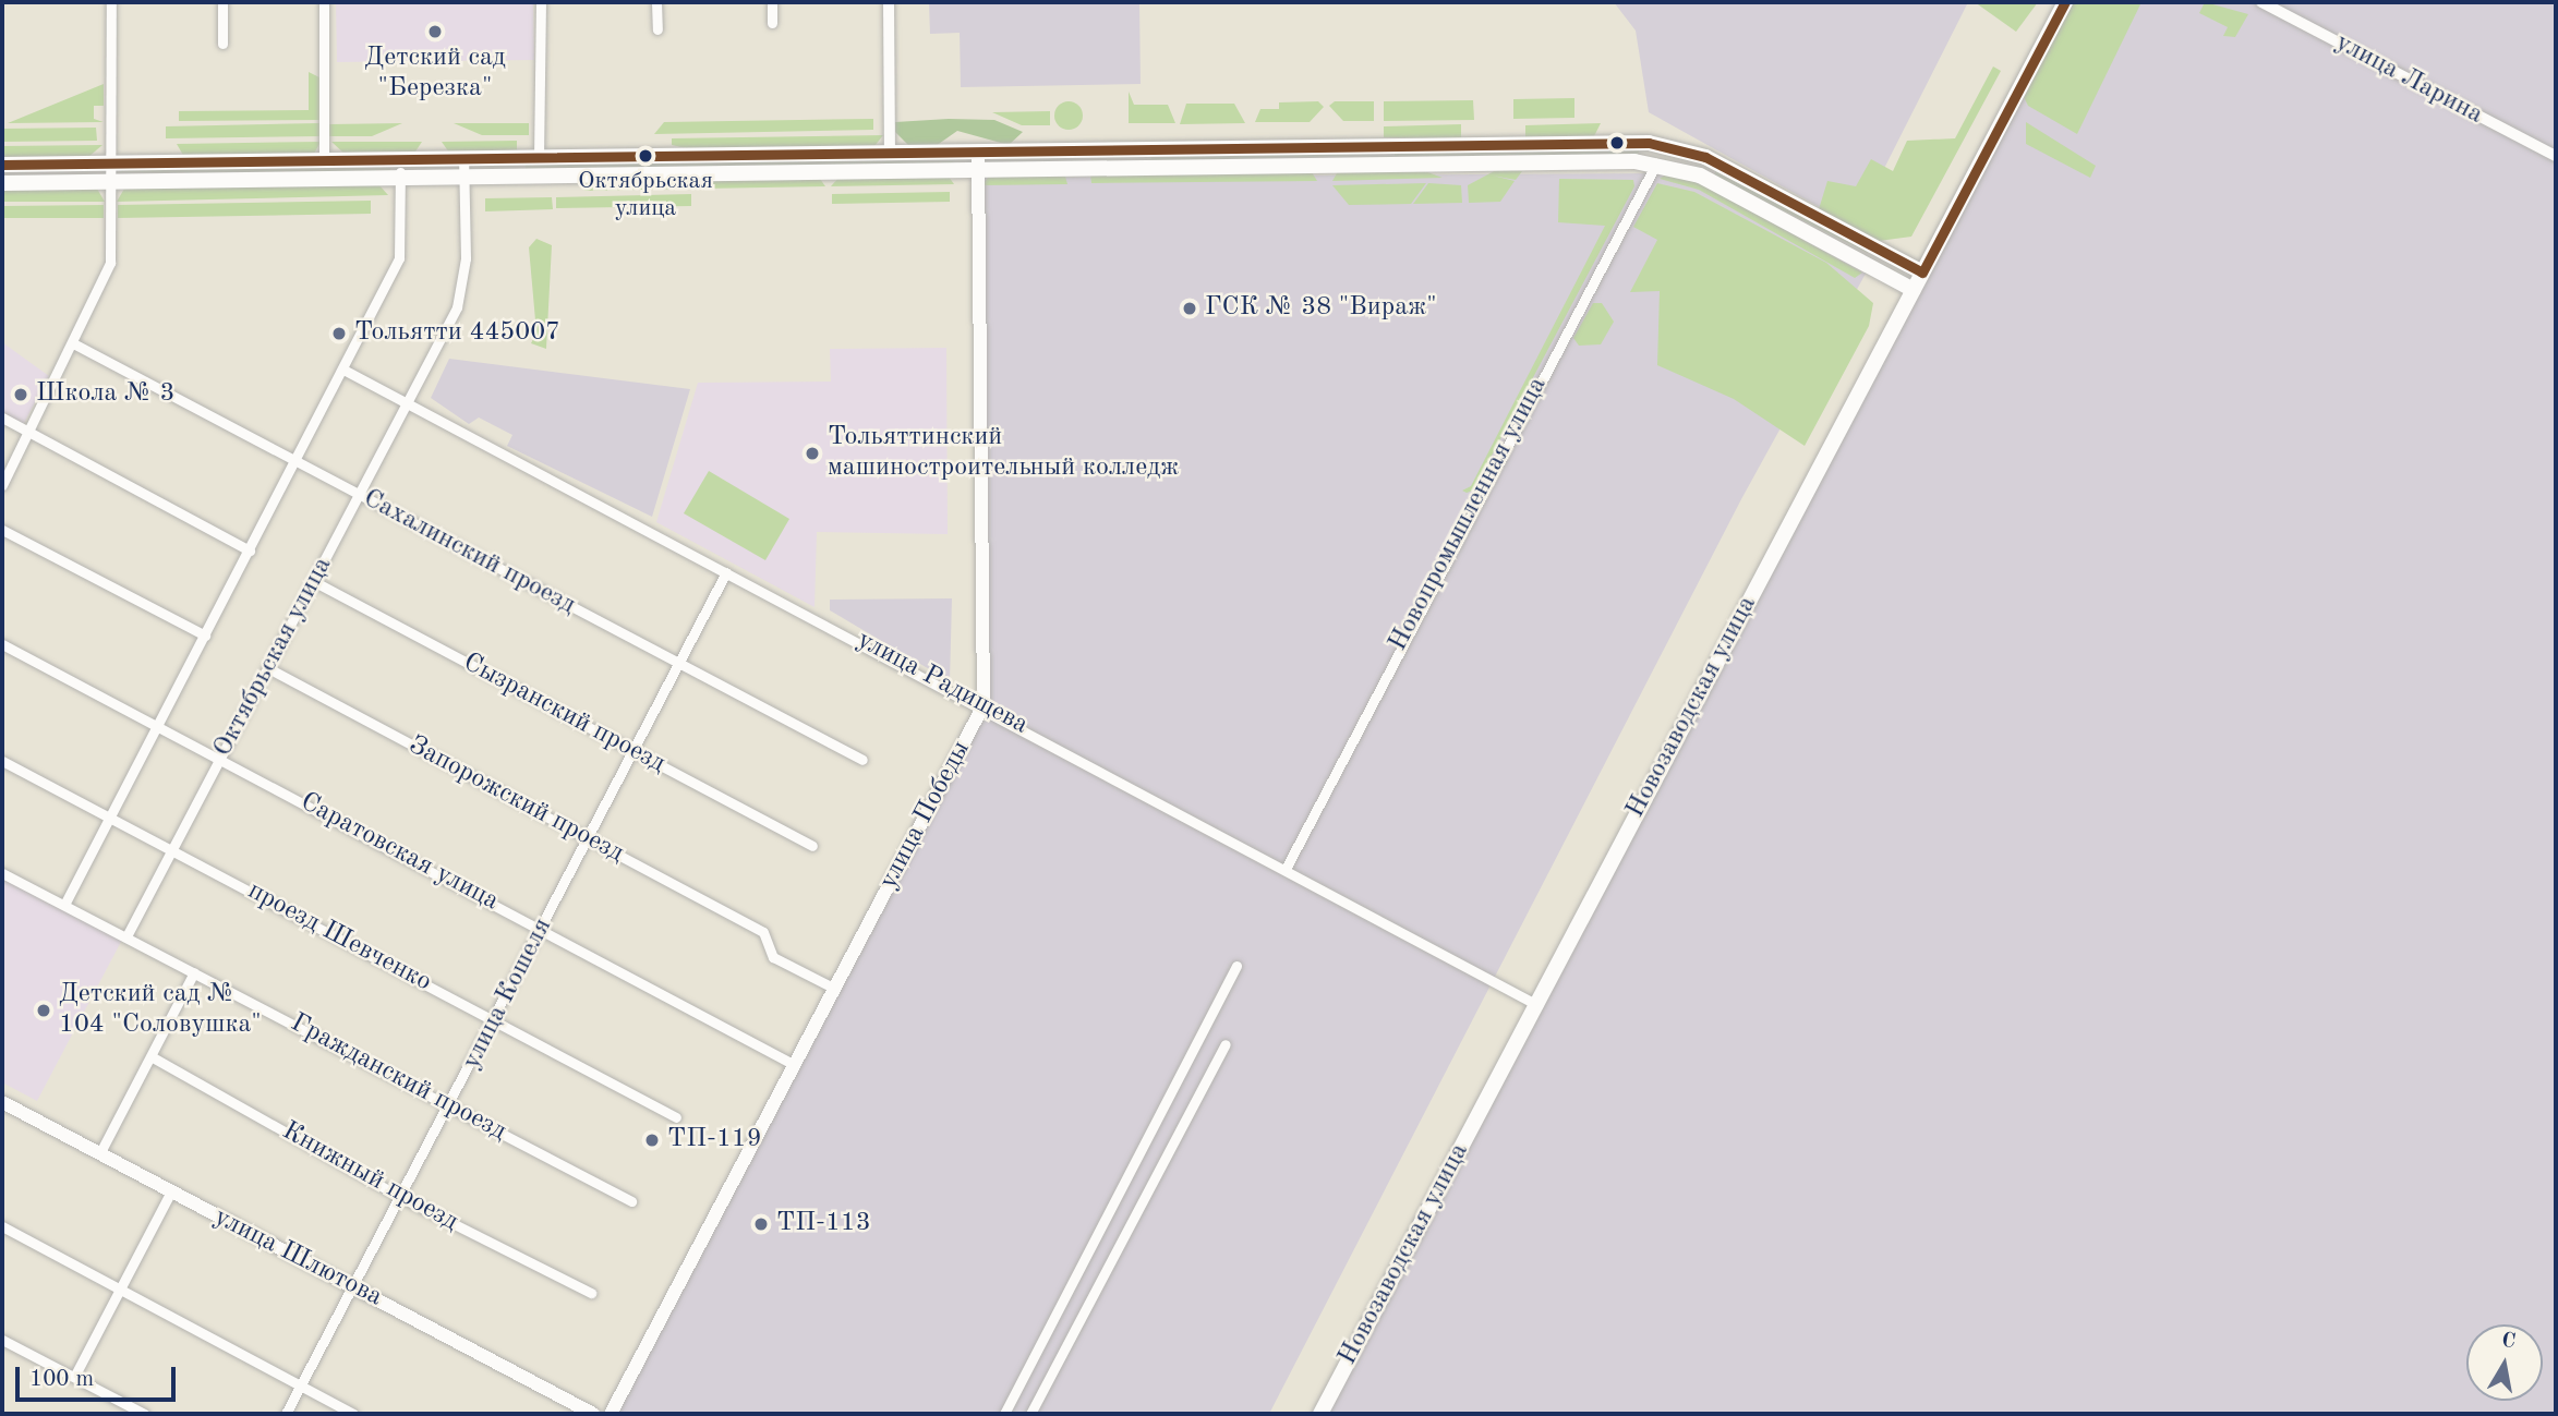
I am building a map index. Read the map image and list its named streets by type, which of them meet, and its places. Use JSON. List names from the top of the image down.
{
  "streets": {
    "main road": ["Новозаводская улица", "улица Победы", "улица Шлютова"],
    "street": [
      "улица Ларина",
      "Новопромышленная улица",
      "Сахалинский проезд",
      "Октябрьская улица",
      "улица Радищева",
      "Сызранский проезд",
      "Запорожский проезд",
      "Саратовская улица",
      "проезд Шевченко",
      "улица Кошеля",
      "Гражданский проезд",
      "Книжный проезд"
    ]
  },
  "crossings": [
    ["Новопромышленная улица", "улица Радищева"],
    ["Сахалинский проезд", "Октябрьская улица"],
    ["Сахалинский проезд", "улица Кошеля"],
    ["Октябрьская улица", "улица Радищева"],
    ["Октябрьская улица", "Сызранский проезд"],
    ["Октябрьская улица", "Запорожский проезд"],
    ["Октябрьская улица", "Саратовская улица"],
    ["Октябрьская улица", "проезд Шевченко"],
    ["Октябрьская улица", "Гражданский проезд"],
    ["улица Радищева", "Новозаводская улица"],
    ["улица Радищева", "улица Победы"],
    ["улица Радищева", "улица Кошеля"],
    ["Сызранский проезд", "улица Кошеля"],
    ["Запорожский проезд", "улица Победы"],
    ["Запорожский проезд", "улица Кошеля"],
    ["улица Победы", "Саратовская улица"],
    ["Саратовская улица", "улица Кошеля"],
    ["проезд Шевченко", "улица Кошеля"],
    ["улица Кошеля", "Гражданский проезд"],
    ["улица Кошеля", "Книжный проезд"],
    ["улица Кошеля", "улица Шлютова"]
  ],
  "places": [
    "Детский сад \"Березка\"",
    "Октябрьская улица",
    "ГСК № 38 \"Вираж\"",
    "Тольятти 445007",
    "Школа № 3",
    "Тольяттинский машиностроительный колледж",
    "Детский сад № 104 \"Соловушка\"",
    "ТП-119",
    "ТП-113"
  ],
  "scale_bar": "100 m",
  "north": "top"
}
